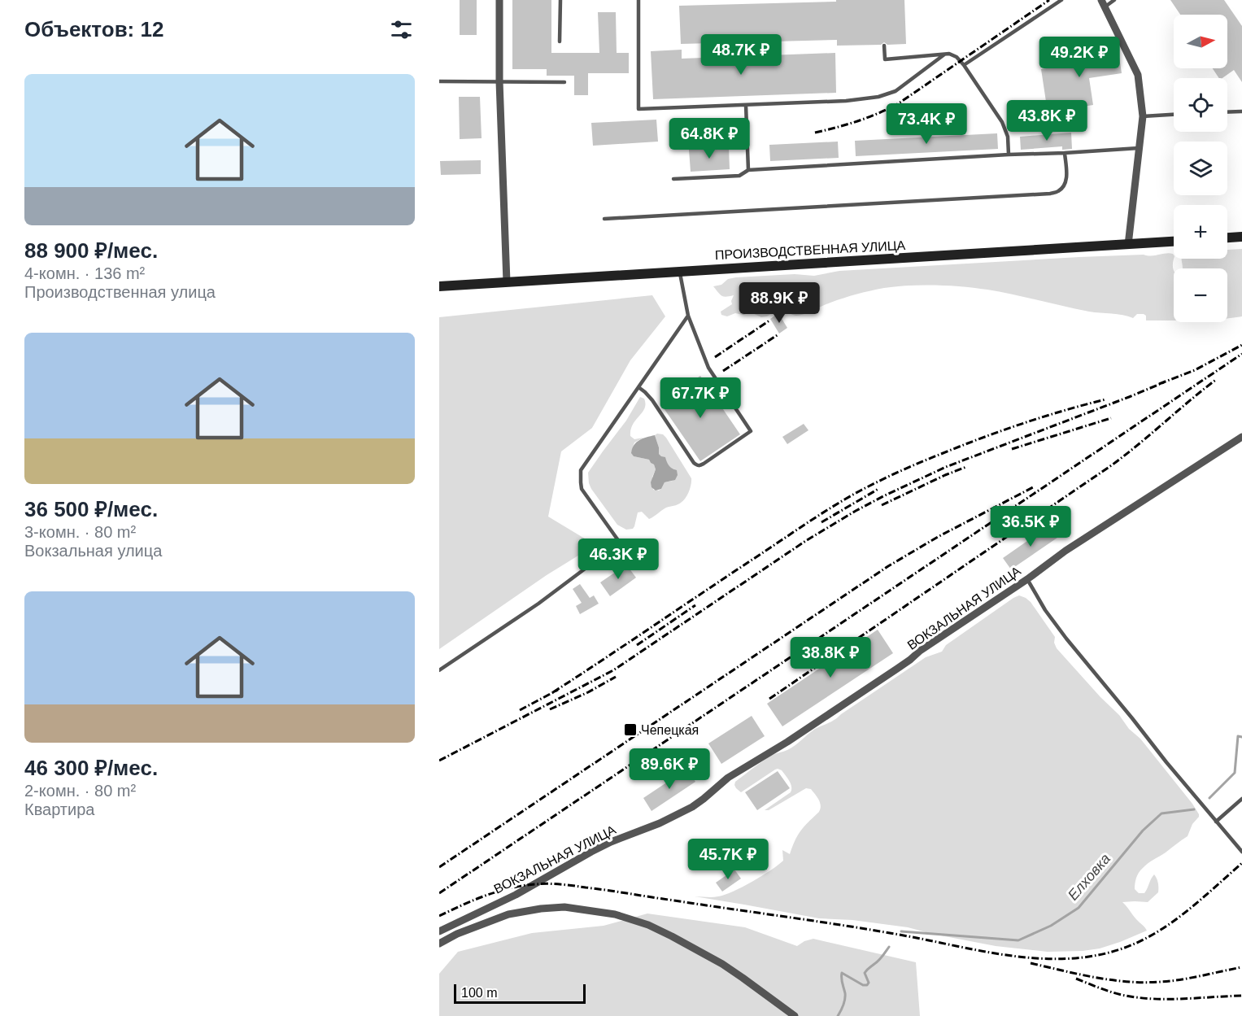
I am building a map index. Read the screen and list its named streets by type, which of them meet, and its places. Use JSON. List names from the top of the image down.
{
  "streets": {
    "main road": ["ПРОИЗВОДСТВЕННАЯ УЛИЦА"],
    "street": ["ВОКЗАЛЬНАЯ УЛИЦА"]
  },
  "water": ["Елховка"],
  "places": {
    "transit": ["Чепецкая"]
  },
  "scale_bar": "100 m",
  "north": "right",
  "page": {
    "heading": "Объектов: 12",
    "map_buttons": ["+", "−"],
    "price": [
      "48.7K ₽",
      "49.2K ₽",
      "43.8K ₽",
      "73.4K ₽",
      "64.8K ₽",
      "88.9K ₽",
      "67.7K ₽",
      "36.5K ₽",
      "46.3K ₽",
      "38.8K ₽",
      "89.6K ₽",
      "45.7K ₽"
    ],
    "list": [
      {
        "name": "88 900 ₽/мес.",
        "note": "4-комн. · 136 m² · Производственная улица"
      },
      {
        "name": "36 500 ₽/мес.",
        "note": "3-комн. · 80 m² · Вокзальная улица"
      },
      {
        "name": "46 300 ₽/мес.",
        "note": "2-комн. · 80 m² · Квартира"
      }
    ],
    "scale": "100 m"
  }
}
